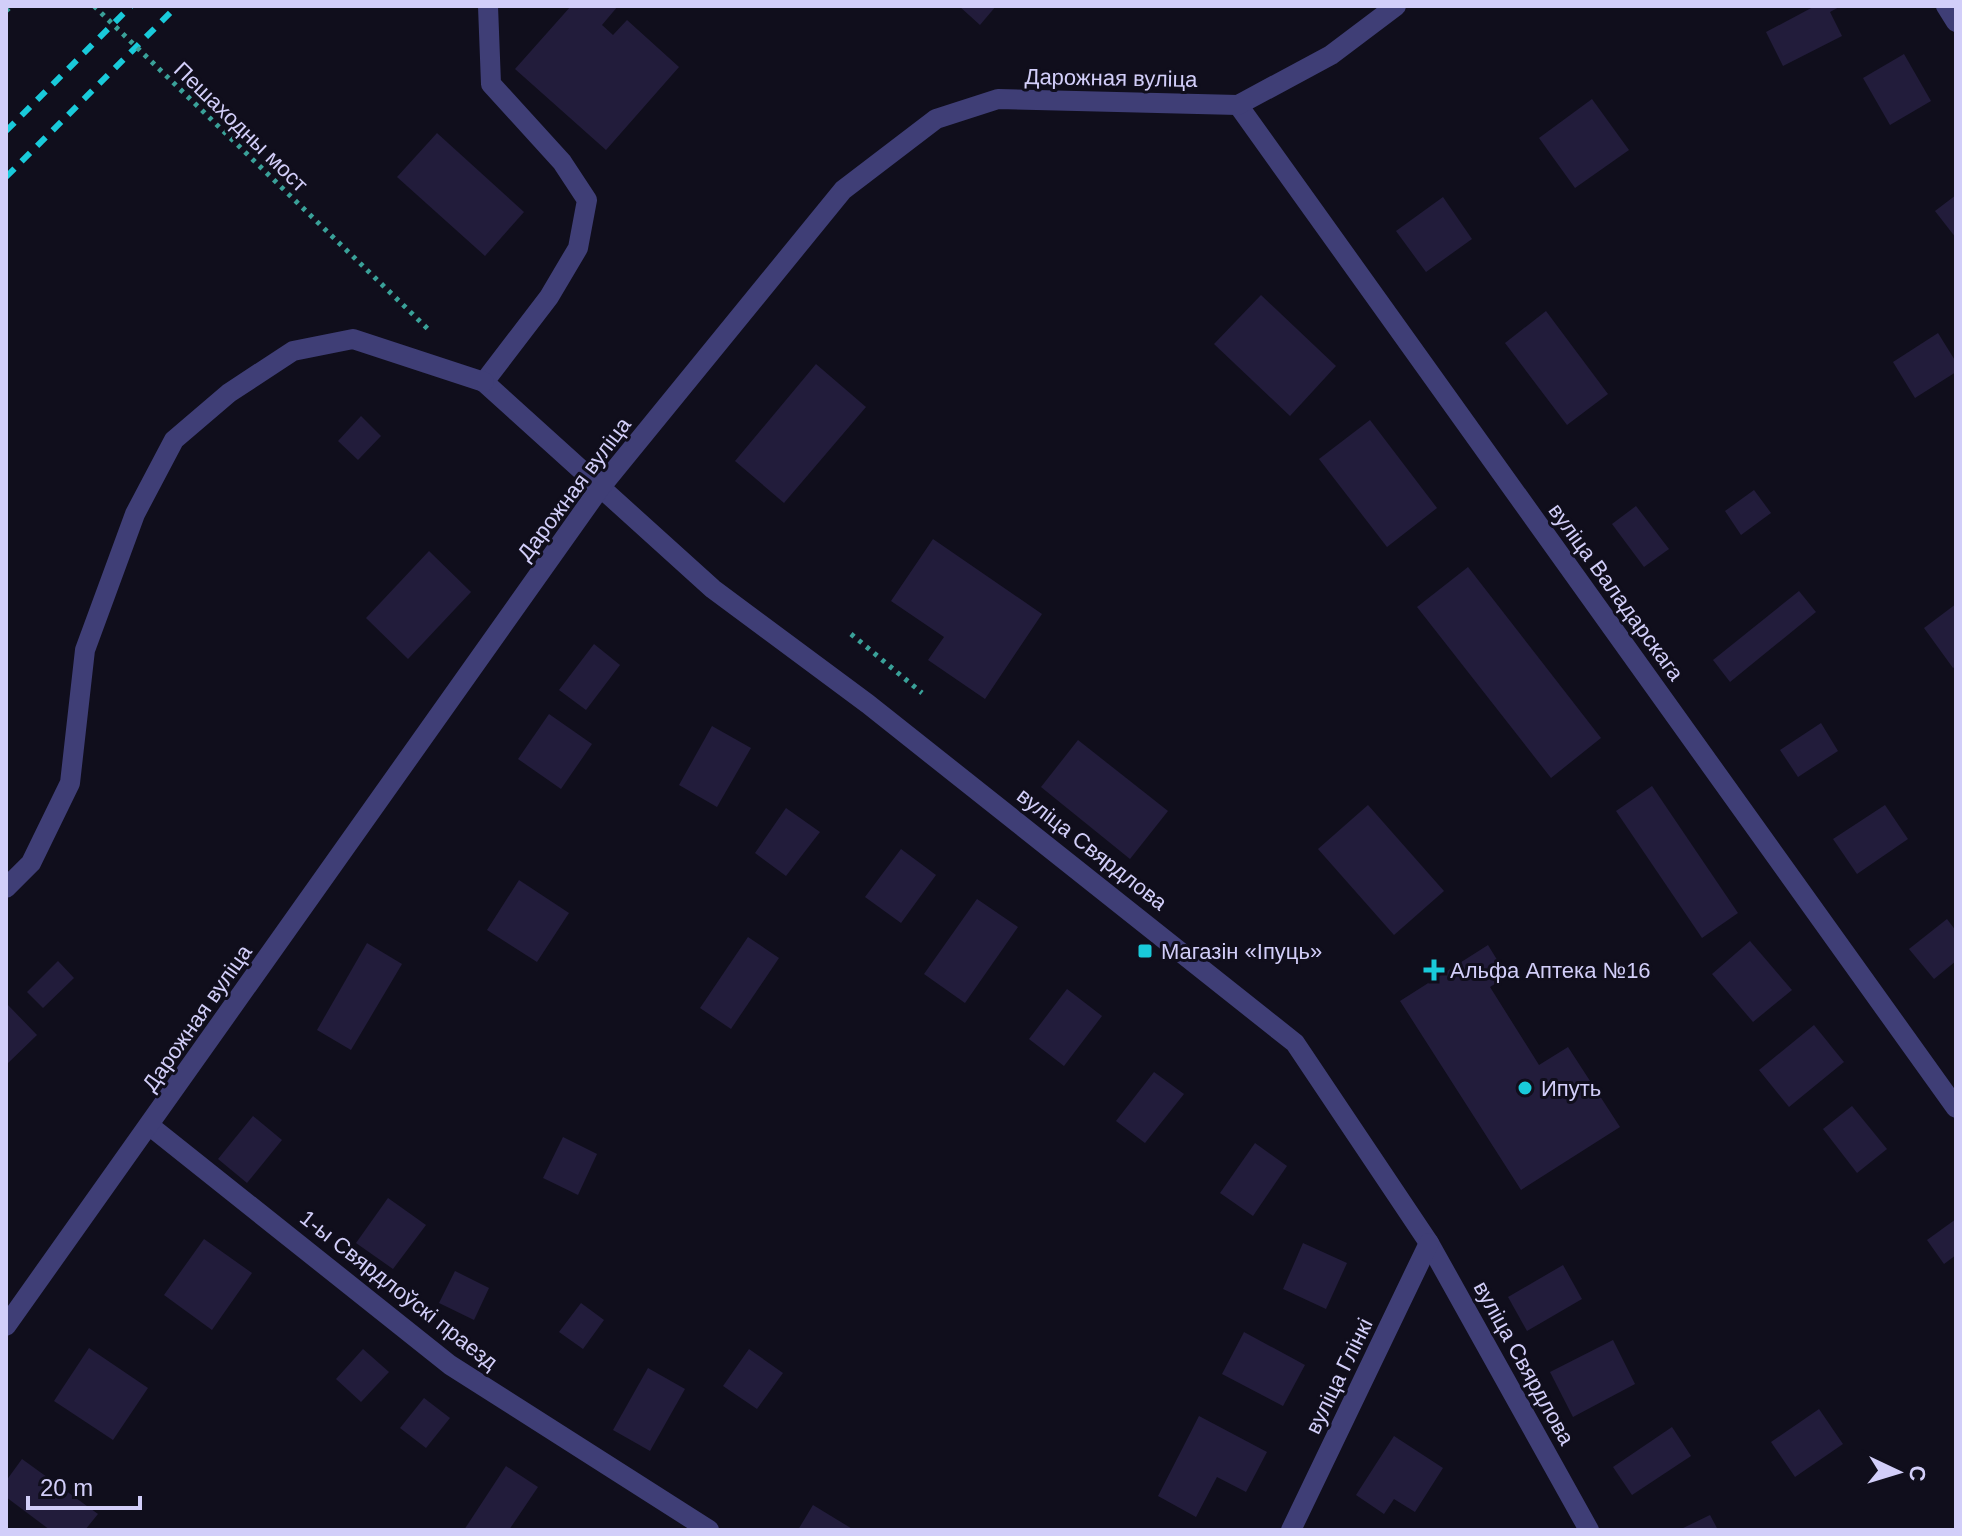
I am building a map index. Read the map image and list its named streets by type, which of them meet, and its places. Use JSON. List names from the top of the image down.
{
  "streets": {
    "street": [
      "Дарожная вуліца",
      "вуліца Валадарскага",
      "вуліца Свярдлова",
      "1-ы Свярдлоўскі праезд",
      "вуліца Глінкі"
    ],
    "path": ["Пешаходны мост"]
  },
  "crossings": [
    ["Дарожная вуліца", "вуліца Валадарскага"],
    ["Дарожная вуліца", "вуліца Свярдлова"],
    ["Дарожная вуліца", "1-ы Свярдлоўскі праезд"],
    ["вуліца Свярдлова", "вуліца Глінкі"]
  ],
  "places": {
    "transit": ["Магазін «Іпуць»"],
    "health": ["Альфа Аптека №16"],
    "other": ["Ипуть"]
  },
  "scale_bar": "20 m",
  "north": "right"
}
